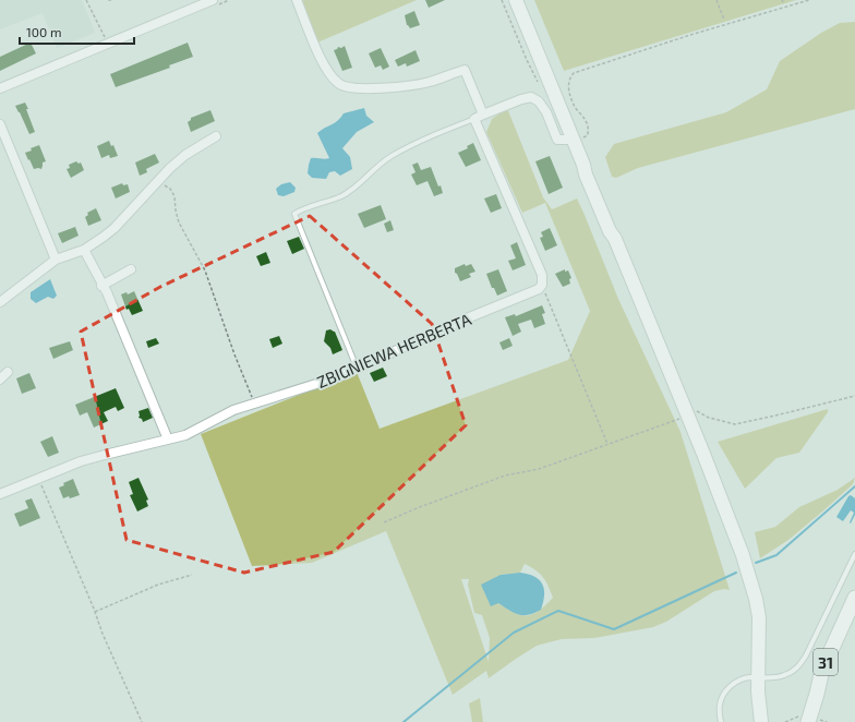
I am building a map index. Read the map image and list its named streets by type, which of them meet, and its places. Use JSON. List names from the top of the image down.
{
  "streets": {
    "main road": ["31"],
    "street": ["ZBIGNIEWA HERBERTA"]
  },
  "scale_bar": "100 m"
}
